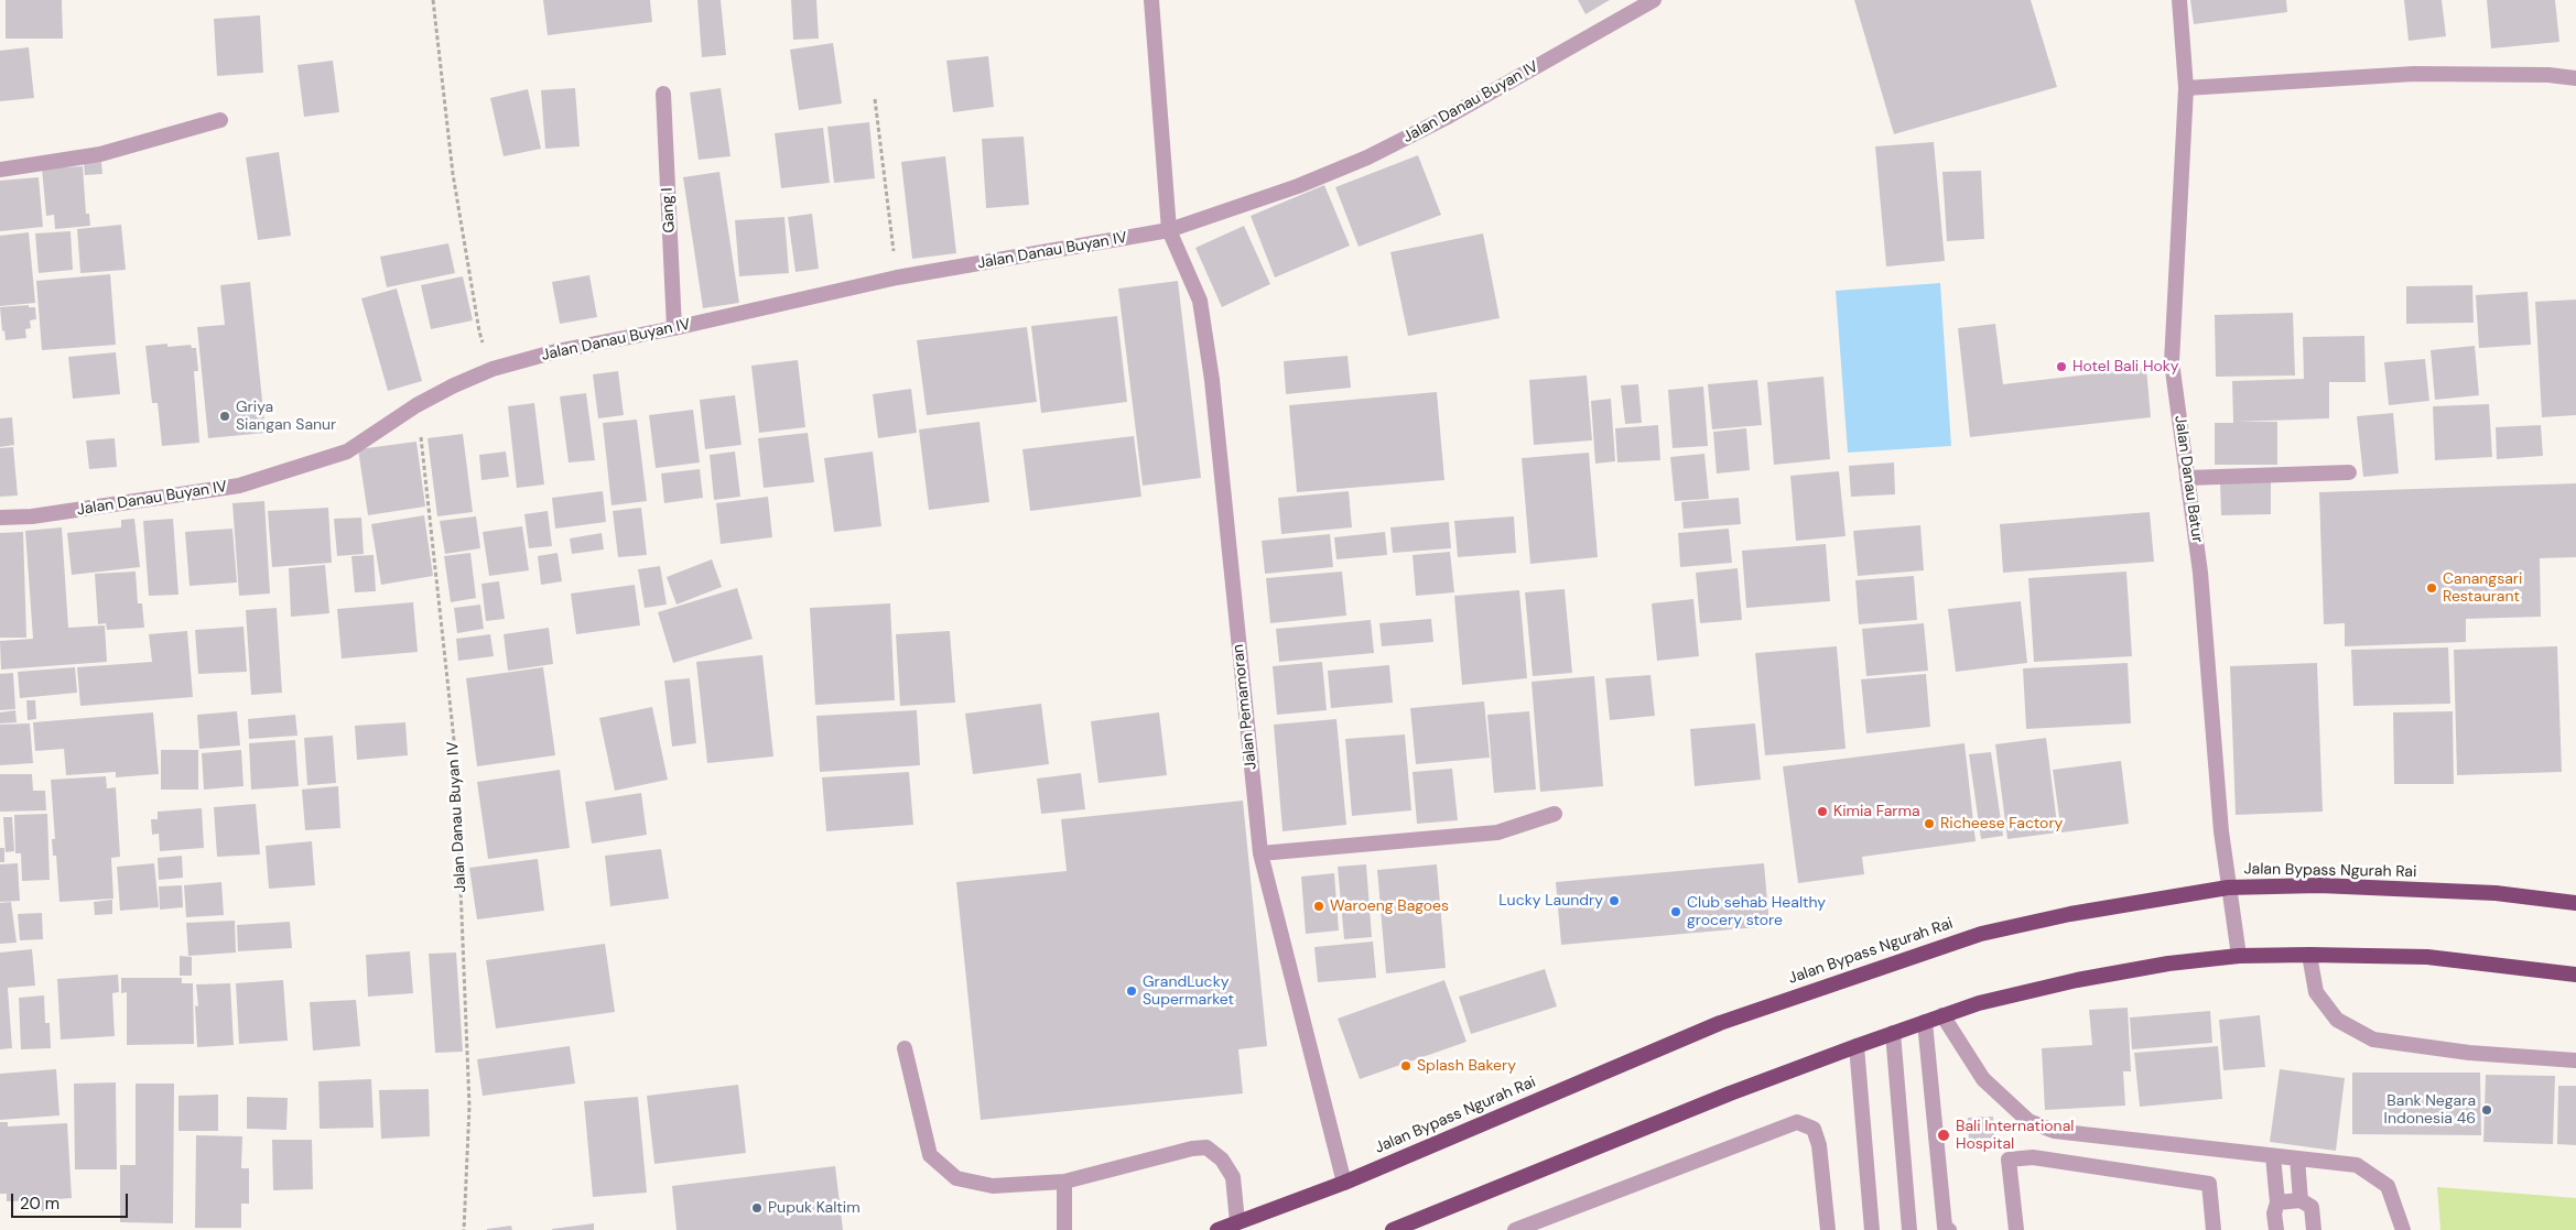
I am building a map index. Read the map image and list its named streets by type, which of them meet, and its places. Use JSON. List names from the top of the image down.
{
  "streets": {
    "highway": ["Jalan Bypass Ngurah Rai"],
    "street": [
      "Jalan Danau Buyan IV",
      "Gang I",
      "Jalan Danau Batur",
      "Jalan Pemamoran"
    ]
  },
  "crossings": [
    ["Jalan Danau Buyan IV", "Gang I"],
    ["Jalan Danau Buyan IV", "Jalan Pemamoran"],
    ["Jalan Danau Batur", "Jalan Bypass Ngurah Rai"],
    ["Jalan Pemamoran", "Jalan Bypass Ngurah Rai"]
  ],
  "places": [
    "Hotel Bali Hoky",
    "Griya Siangan Sanur",
    "Canangsari Restaurant",
    "Kimia Farma",
    "Richeese Factory",
    "Lucky Laundry",
    "Waroeng Bagoes",
    "Club sehab Healthy grocery store",
    "GrandLucky Supermarket",
    "Splash Bakery",
    "Bank Negara Indonesia 46",
    "Bali International Hospital",
    "Pupuk Kaltim"
  ],
  "scale_bar": "20 m"
}
